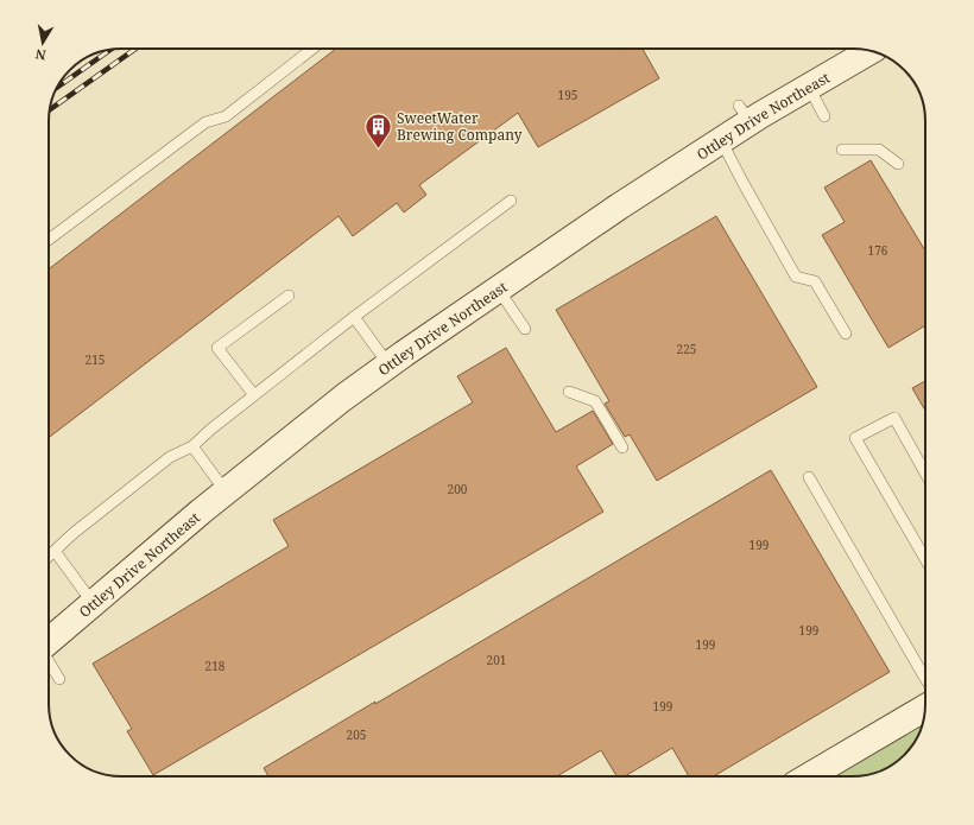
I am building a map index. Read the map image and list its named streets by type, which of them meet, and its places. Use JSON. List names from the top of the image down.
{
  "streets": {
    "street": ["Ottley Drive Northeast"]
  },
  "places": {
    "building": ["SweetWater Brewing Company"]
  },
  "house_numbers": [
    "195",
    "176",
    "225",
    "215",
    "200",
    "199",
    "199",
    "199",
    "201",
    "218",
    "199",
    "205"
  ],
  "north": "bottom"
}
